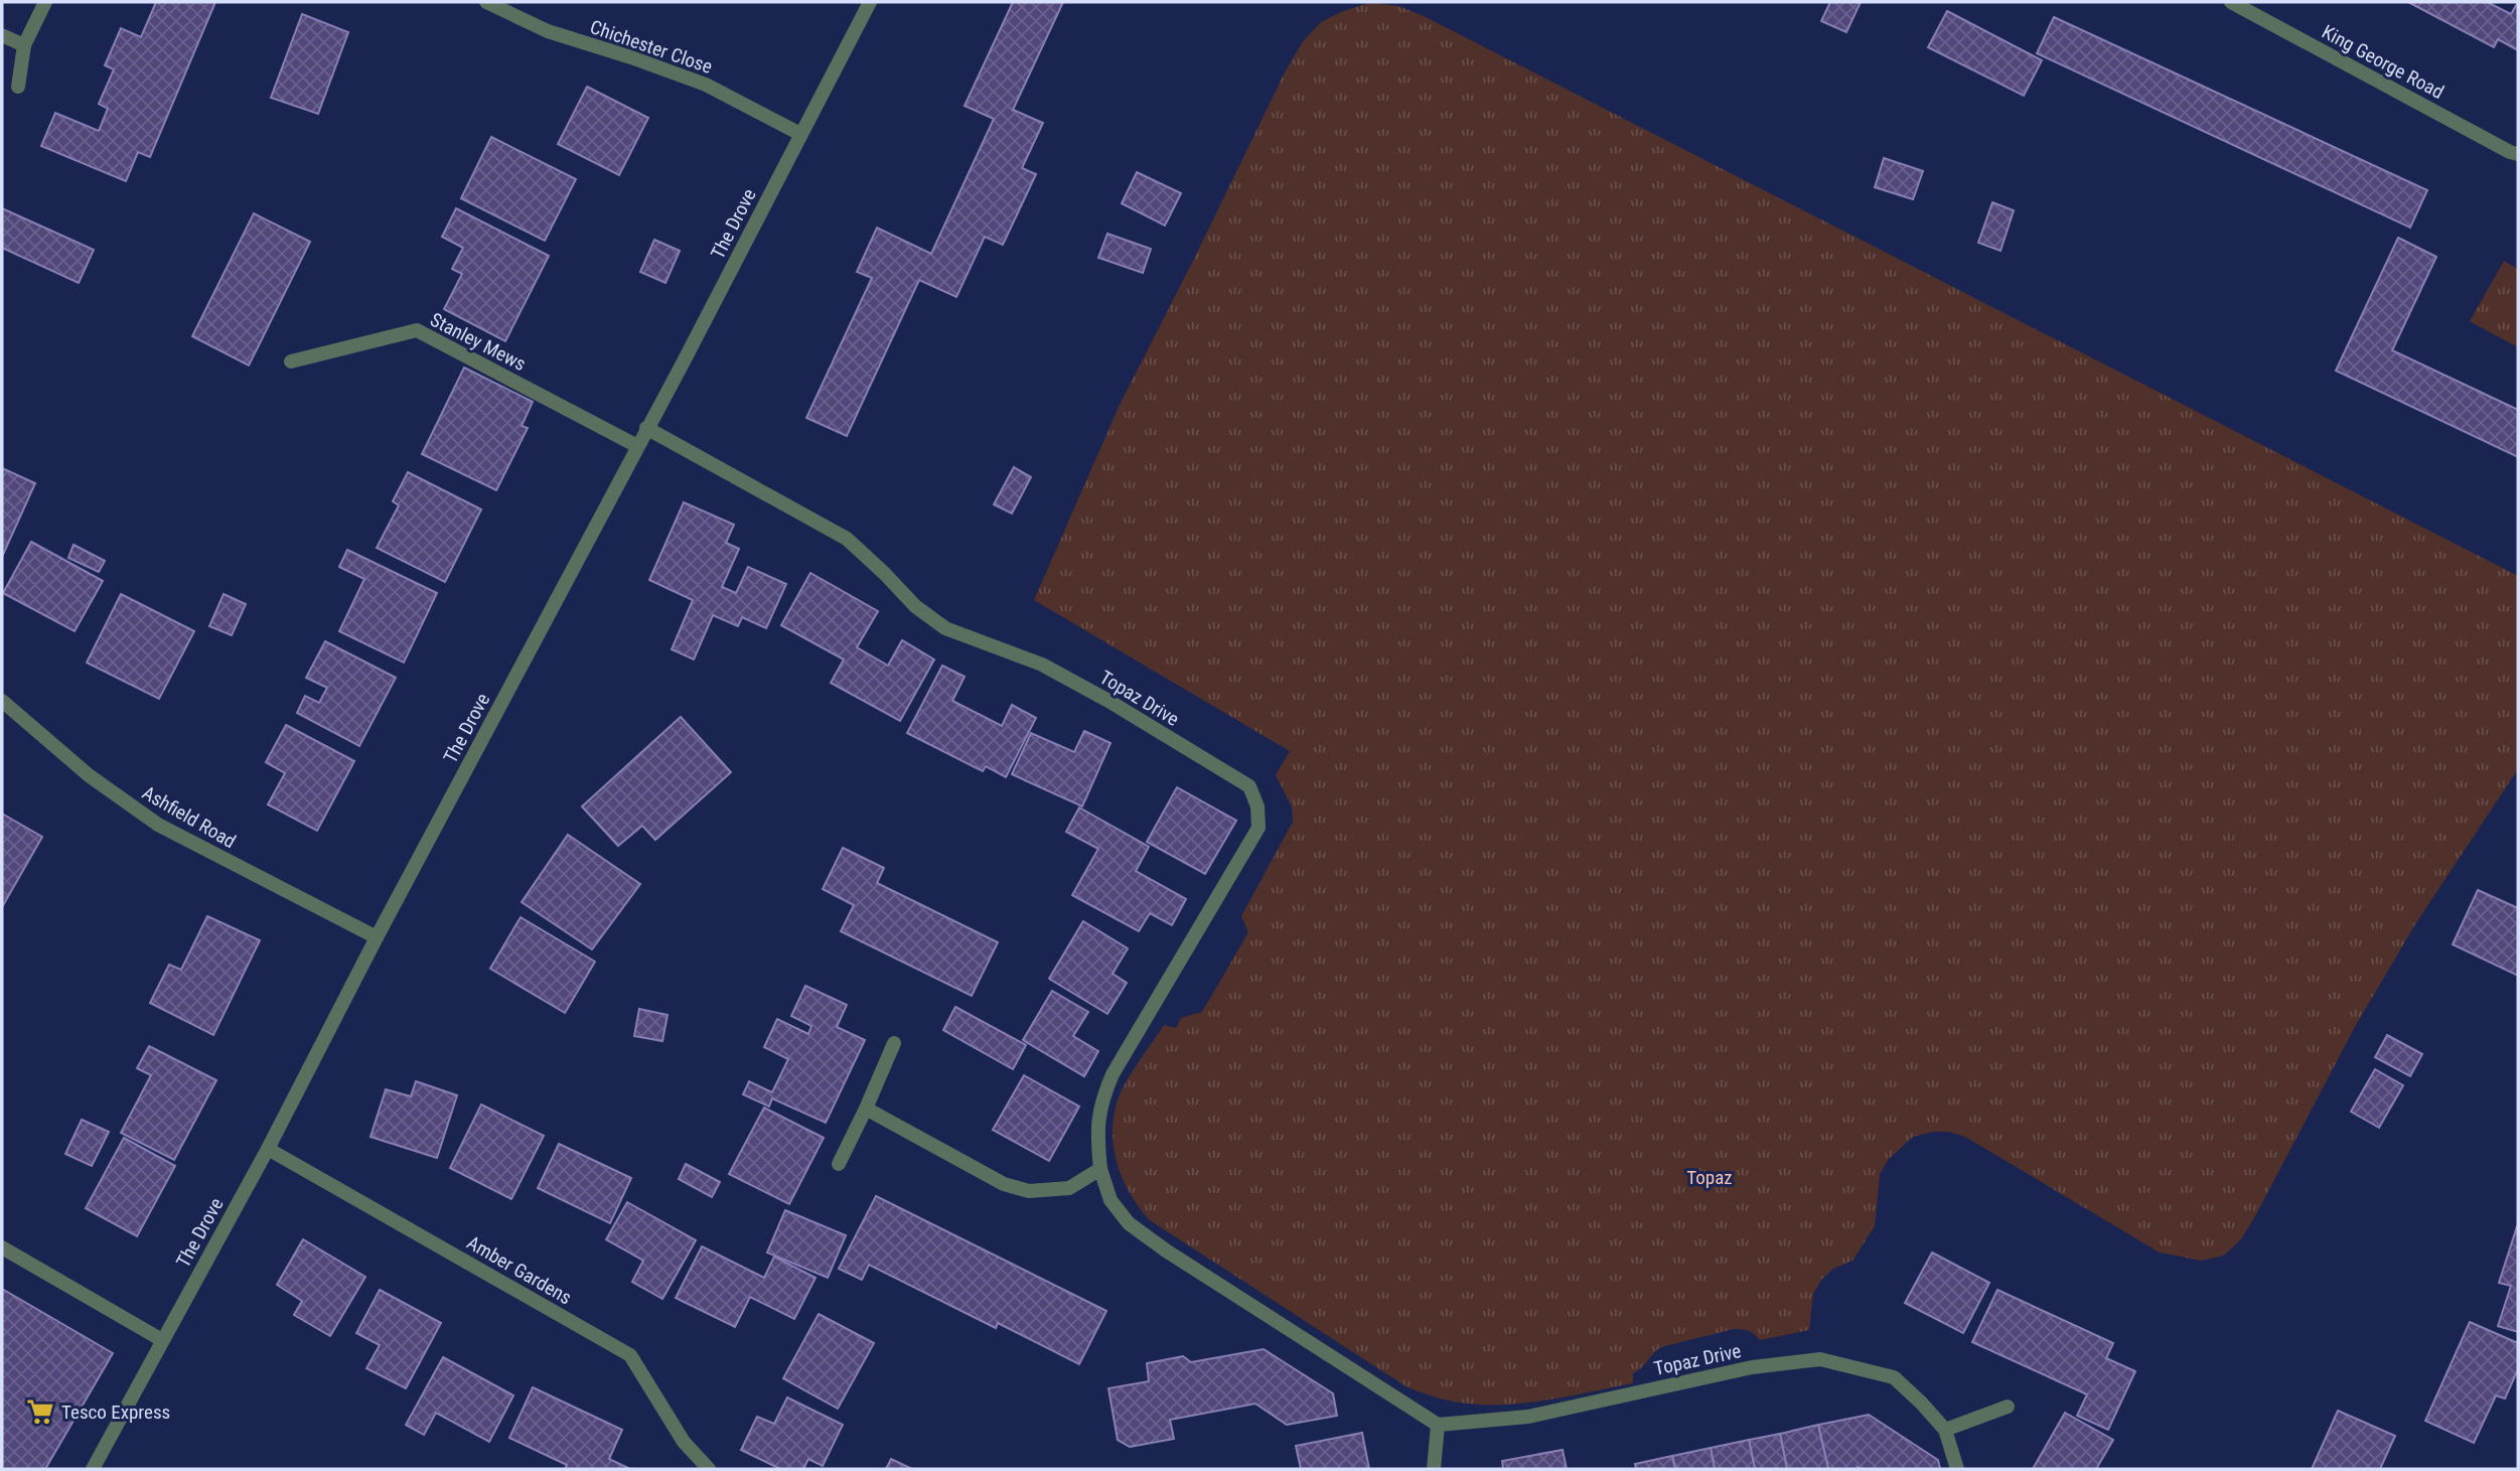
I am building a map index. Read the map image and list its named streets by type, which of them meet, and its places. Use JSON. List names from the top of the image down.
{
  "streets": {
    "street": [
      "Chichester Close",
      "King George Road",
      "The Drove",
      "Stanley Mews",
      "Topaz Drive",
      "Ashfield Road",
      "Amber Gardens"
    ]
  },
  "crossings": [
    ["Chichester Close", "The Drove"],
    ["The Drove", "Stanley Mews"],
    ["The Drove", "Topaz Drive"],
    ["The Drove", "Ashfield Road"],
    ["The Drove", "Amber Gardens"]
  ],
  "parks": ["Topaz"],
  "places": {
    "supermarket": ["Tesco Express"]
  }
}
